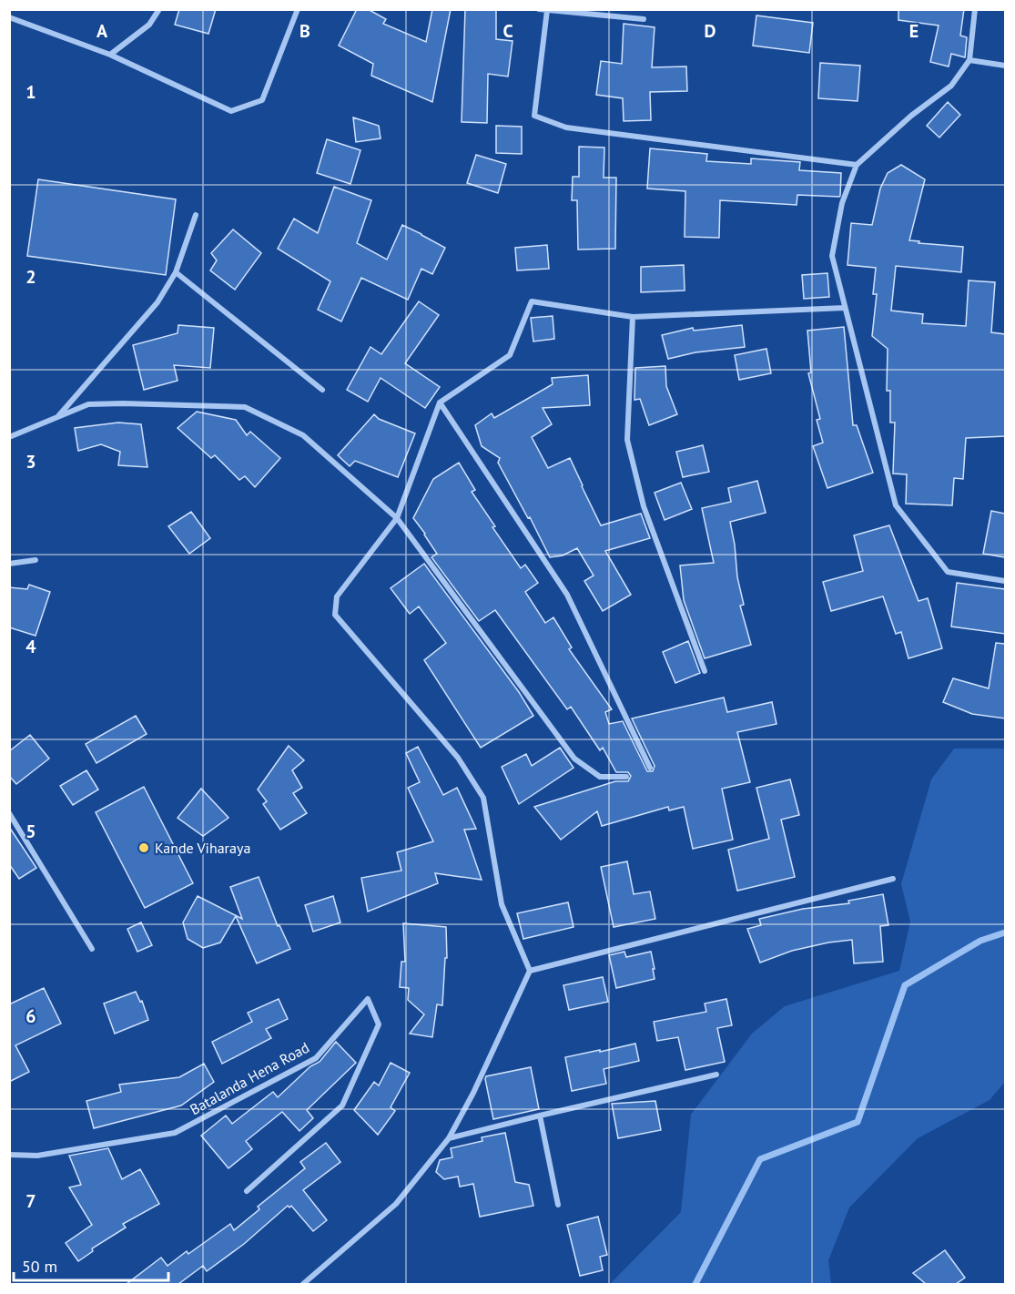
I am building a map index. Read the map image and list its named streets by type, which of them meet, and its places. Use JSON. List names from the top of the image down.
{
  "streets": {
    "street": ["Batalanda Hena Road"]
  },
  "places": ["Kande Viharaya"],
  "scale_bar": "50 m",
  "grid": {
    "columns": [
      "A",
      "B",
      "C",
      "D",
      "E"
    ],
    "rows": [
      "1",
      "2",
      "3",
      "4",
      "5",
      "6",
      "7"
    ]
  }
}
